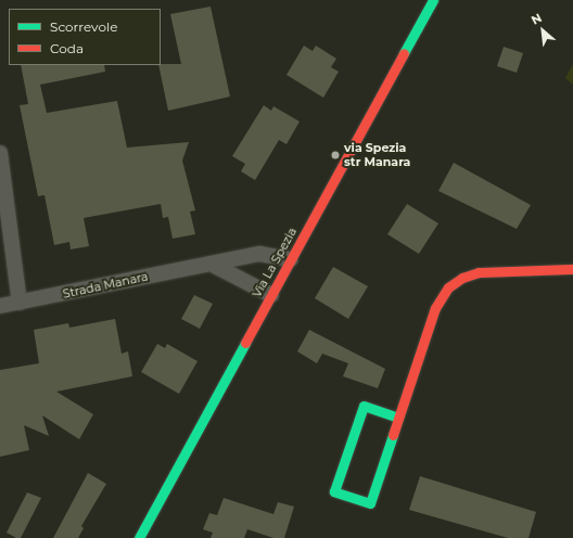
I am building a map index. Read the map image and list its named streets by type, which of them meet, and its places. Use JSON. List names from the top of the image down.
{
  "streets": {
    "main road": ["Via La Spezia"],
    "street": ["Strada Manara"]
  },
  "crossings": [
    ["Via La Spezia", "Strada Manara"]
  ],
  "places": ["via Spezia str Manara"],
  "legend": ["Scorrevole", "Coda"],
  "north": "top left"
}
